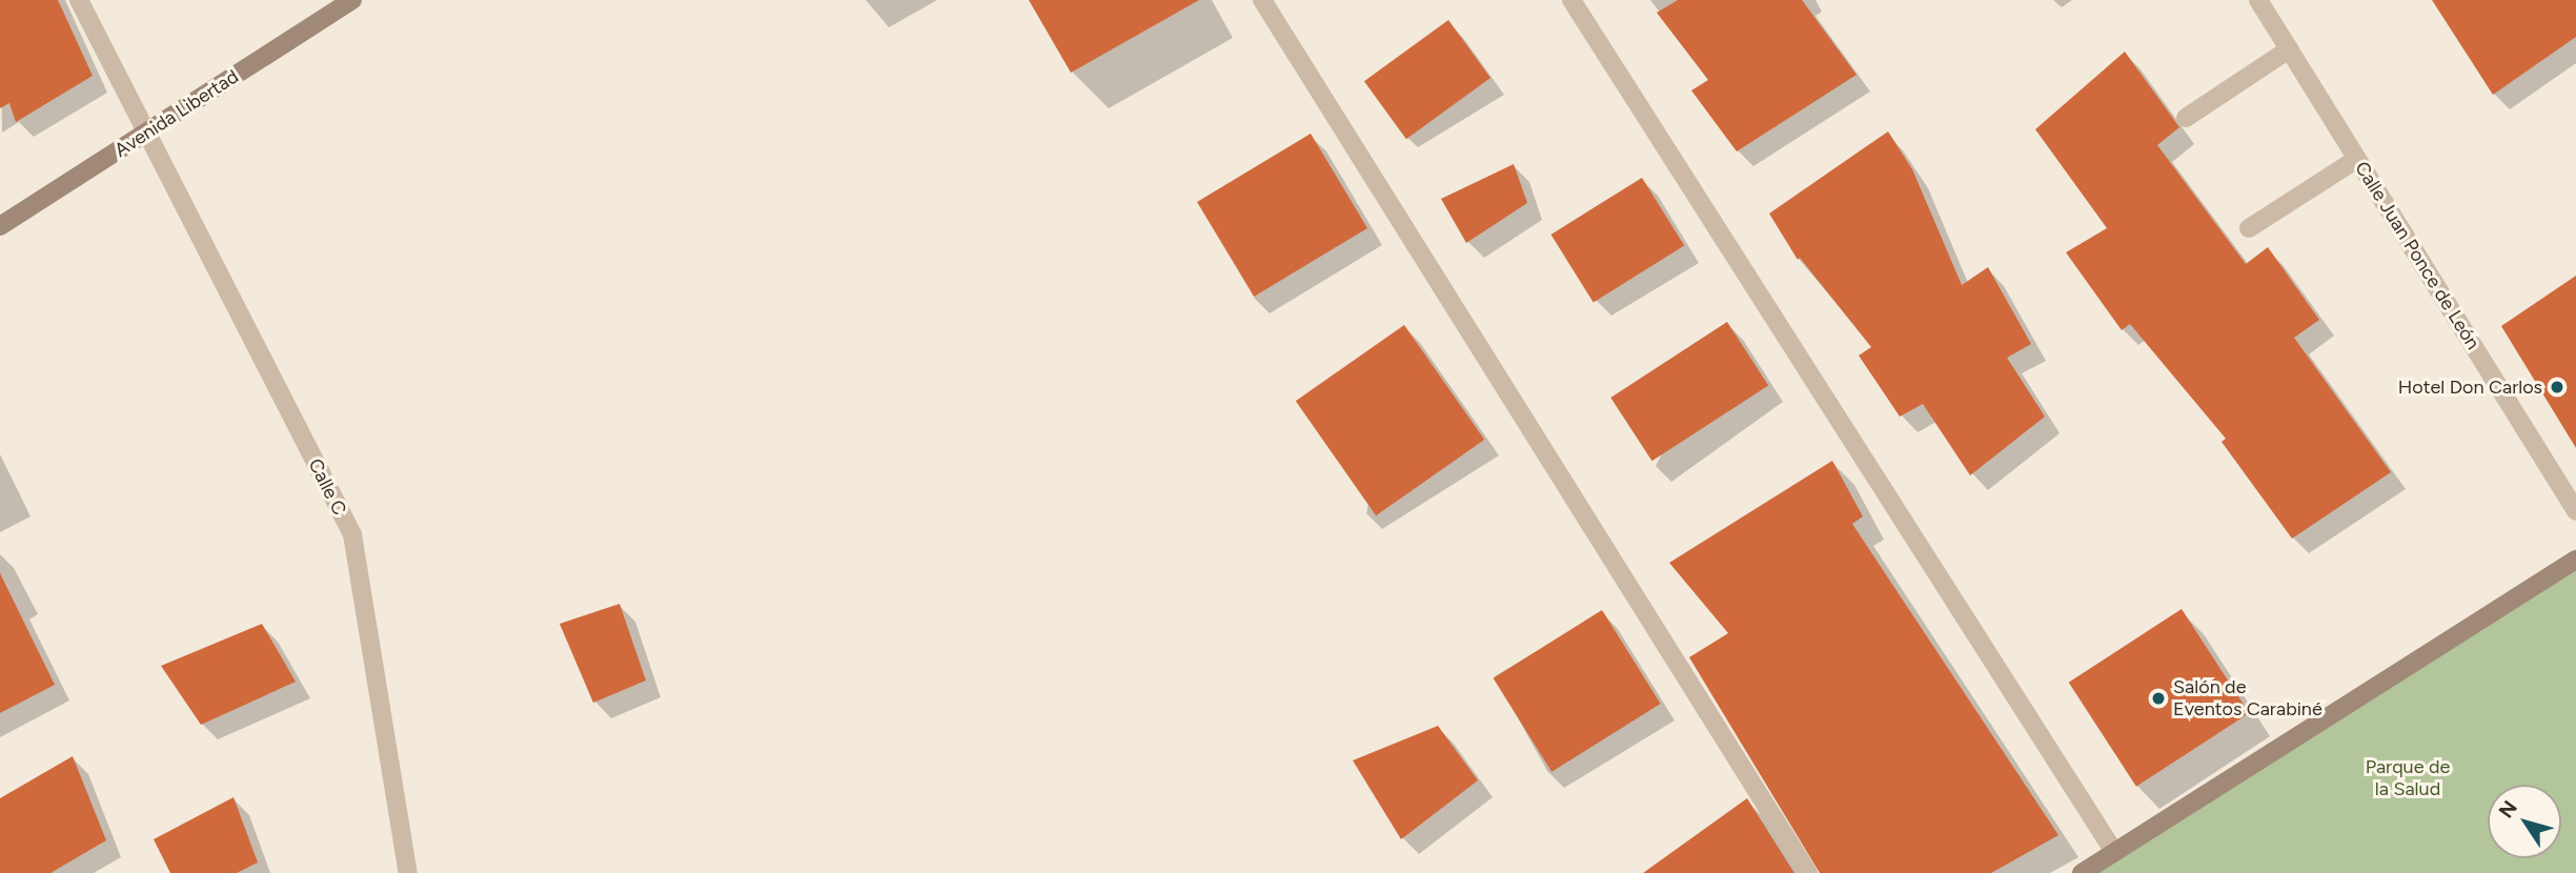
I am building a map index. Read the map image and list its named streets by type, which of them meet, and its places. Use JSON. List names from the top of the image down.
{
  "streets": {
    "main road": ["Avenida Libertad"],
    "street": ["Calle Juan Ponce de León", "Calle C"]
  },
  "crossings": [
    ["Avenida Libertad", "Calle C"]
  ],
  "parks": ["Parque de la Salud"],
  "places": ["Hotel Don Carlos", "Salón de Eventos Carabiné"],
  "north": "top left"
}
